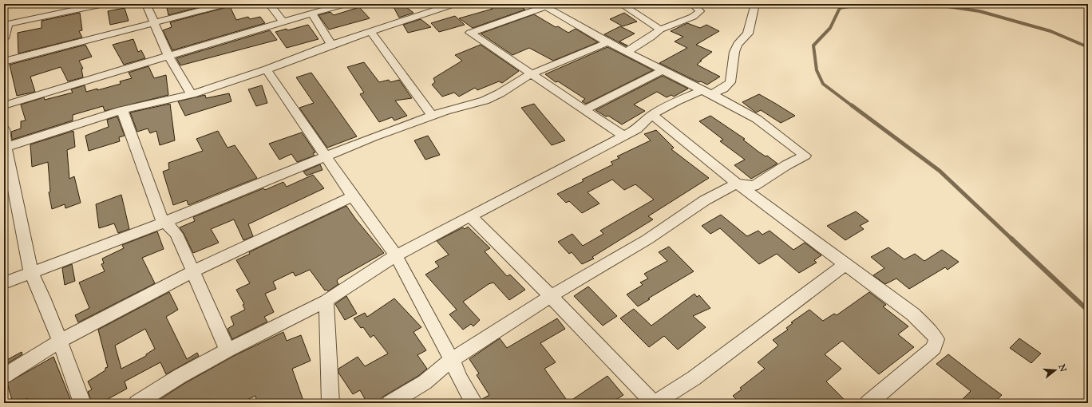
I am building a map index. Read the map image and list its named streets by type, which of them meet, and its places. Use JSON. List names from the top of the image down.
{
  "north": "right"
}
